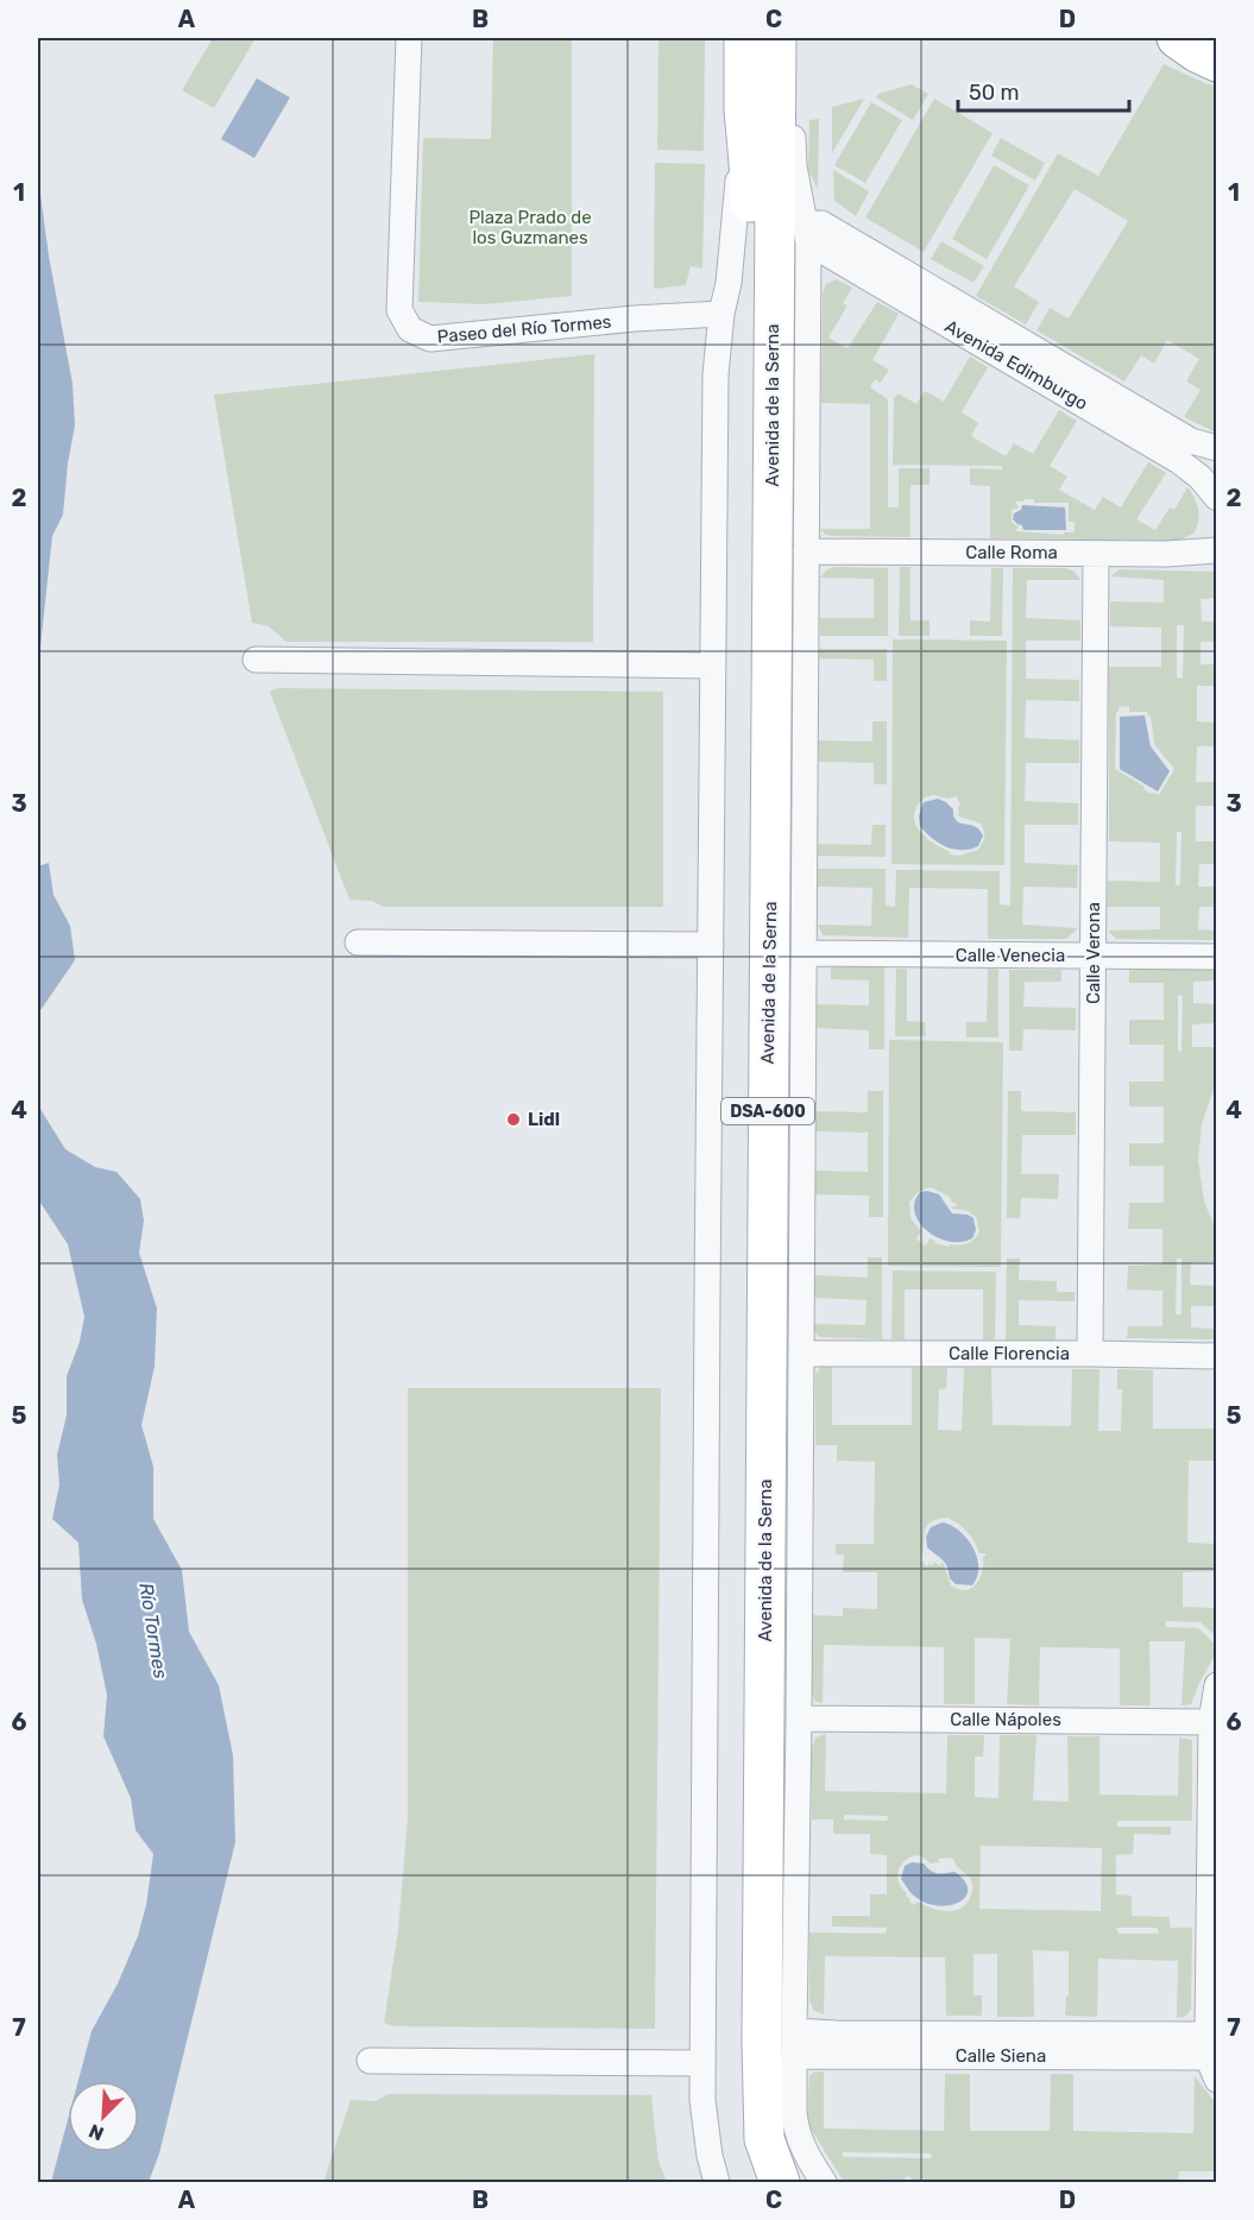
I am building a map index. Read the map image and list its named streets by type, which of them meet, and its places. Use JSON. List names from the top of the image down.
{
  "streets": {
    "main road": ["Avenida de la Serna", "DSA-600"],
    "street": [
      "Paseo del Río Tormes",
      "Avenida Edimburgo",
      "Calle Roma",
      "Calle Verona",
      "Calle Venecia",
      "Calle Florencia",
      "Calle Nápoles",
      "Calle Siena"
    ]
  },
  "crossings": [
    ["Paseo del Río Tormes", "Avenida de la Serna"],
    ["Avenida Edimburgo", "Avenida de la Serna"],
    ["Avenida de la Serna", "Calle Roma"],
    ["Avenida de la Serna", "Calle Venecia"],
    ["Avenida de la Serna", "Calle Florencia"],
    ["Avenida de la Serna", "Calle Nápoles"],
    ["Avenida de la Serna", "Calle Siena"],
    ["Calle Roma", "Calle Verona"],
    ["Calle Verona", "Calle Venecia"],
    ["Calle Verona", "Calle Florencia"]
  ],
  "water": ["Río Tormes"],
  "parks": ["Plaza Prado de los Guzmanes"],
  "places": ["Lidl"],
  "scale_bar": "50 m",
  "north": "bottom left",
  "grid": {
    "columns": [
      "A",
      "B",
      "C",
      "D"
    ],
    "rows": [
      "1",
      "2",
      "3",
      "4",
      "5",
      "6",
      "7"
    ]
  }
}
